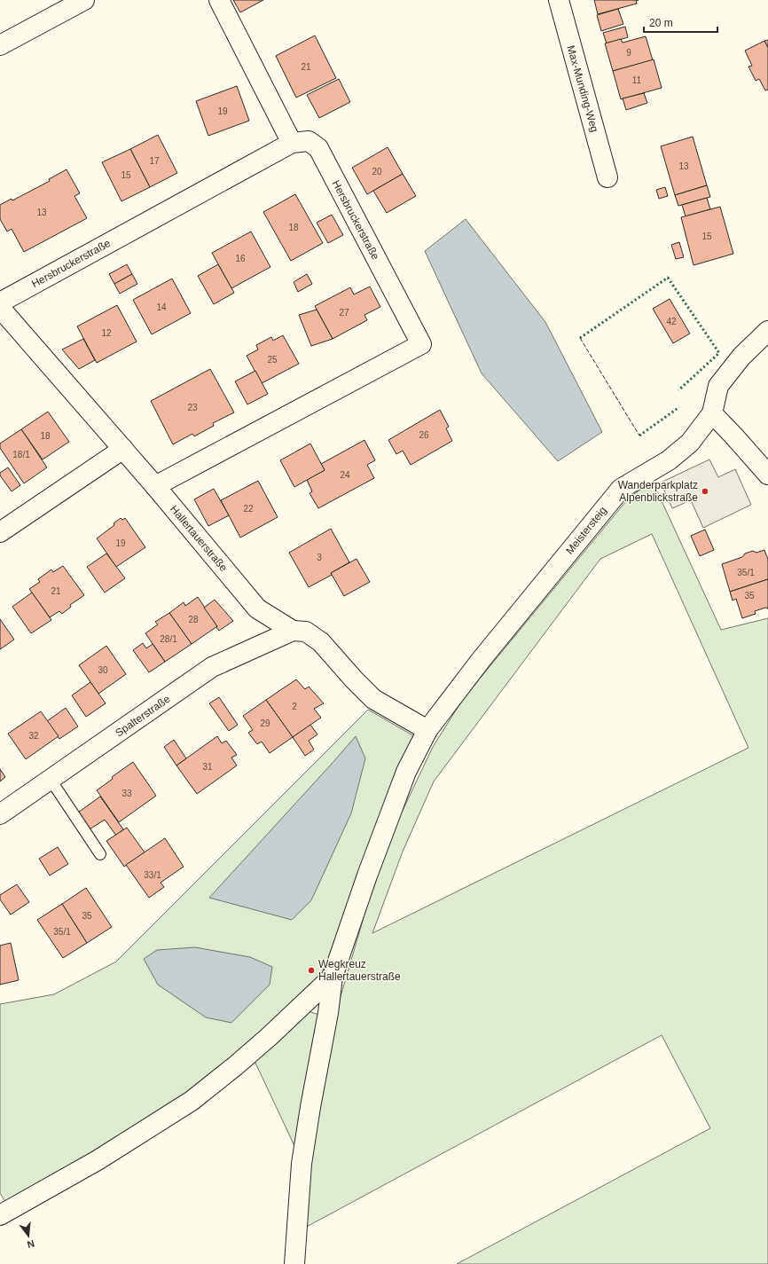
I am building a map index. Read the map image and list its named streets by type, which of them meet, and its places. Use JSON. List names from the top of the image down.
{
  "streets": {
    "street": [
      "Max-Munding-Weg",
      "Hersbruckerstraße",
      "Meistersteig",
      "Hallertauerstraße",
      "Spalterstraße"
    ]
  },
  "crossings": [
    ["Hersbruckerstraße", "Hallertauerstraße"],
    ["Meistersteig", "Hallertauerstraße"],
    ["Hallertauerstraße", "Spalterstraße"]
  ],
  "places": ["Wanderparkplatz Alpenblickstraße", "Wegkreuz Hallertauerstraße"],
  "house_numbers": [
    "9",
    "21",
    "11",
    "19",
    "17",
    "13",
    "20",
    "15",
    "13",
    "18",
    "15",
    "16",
    "14",
    "27",
    "42",
    "12",
    "25",
    "23",
    "26",
    "18",
    "18/1",
    "24",
    "22",
    "19",
    "3",
    "35/1",
    "21",
    "35",
    "28",
    "28/1",
    "30",
    "2",
    "29",
    "32",
    "31",
    "33",
    "33/1",
    "35",
    "35/1"
  ],
  "scale_bar": "20 m",
  "north": "bottom"
}
